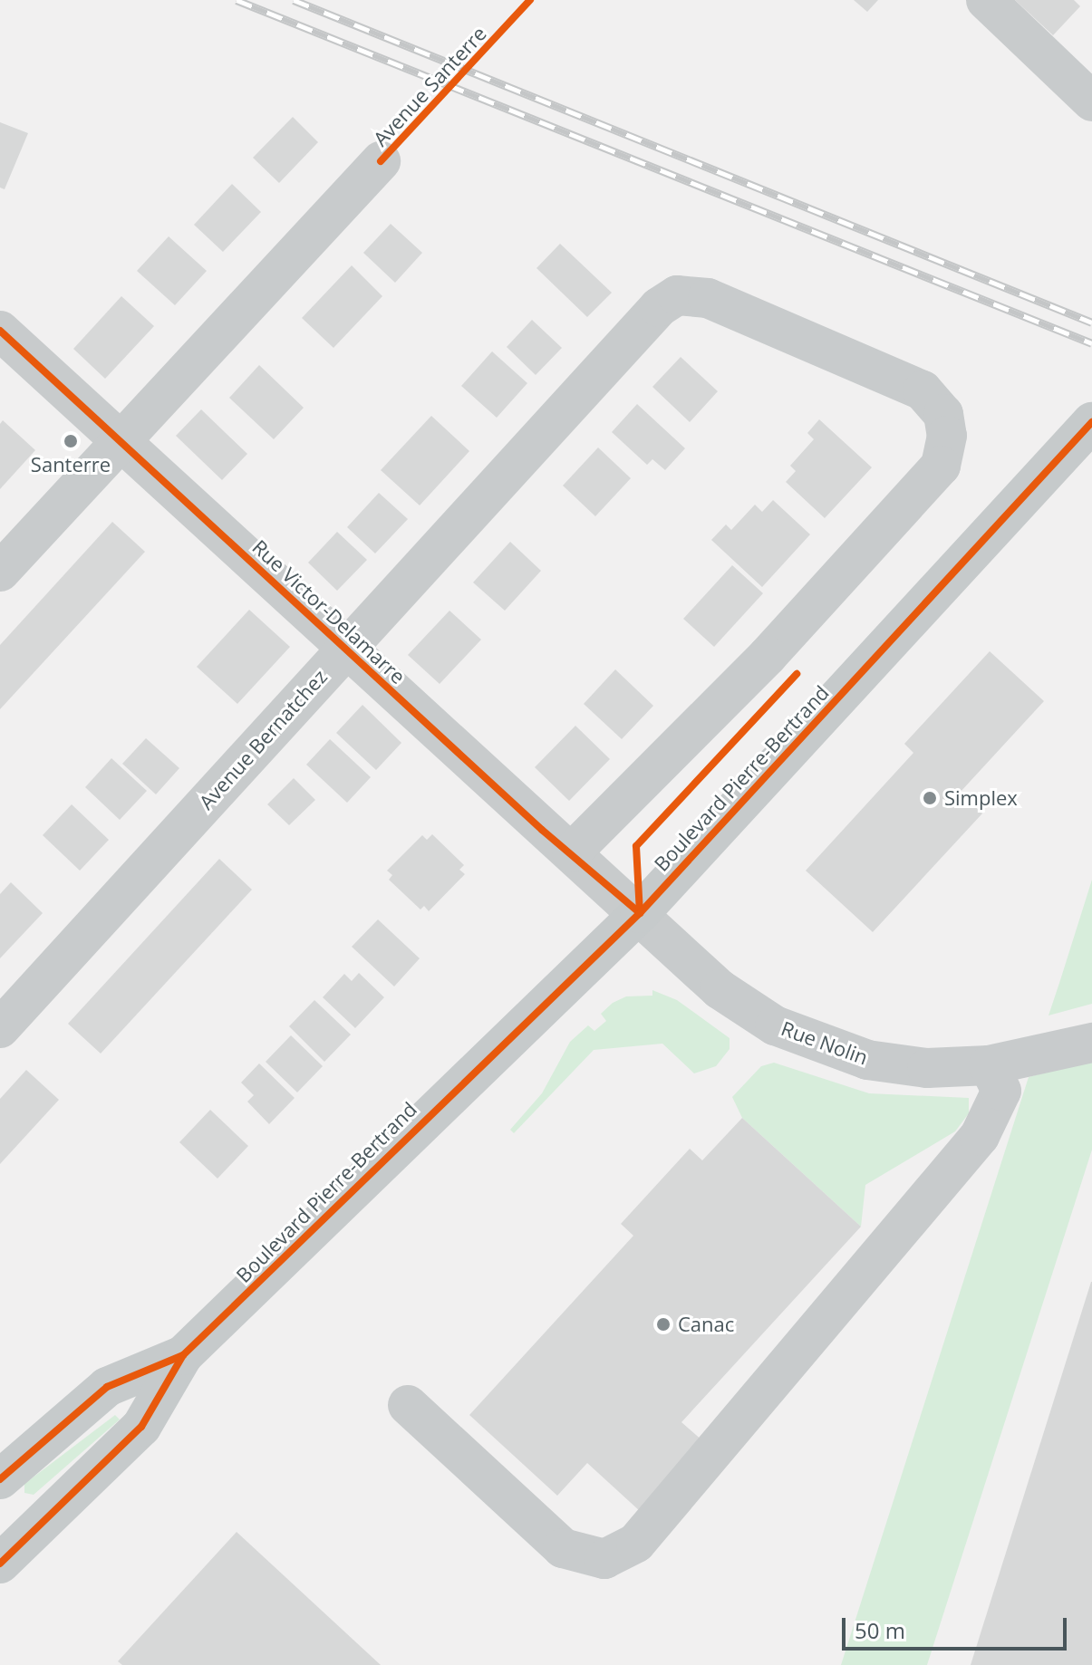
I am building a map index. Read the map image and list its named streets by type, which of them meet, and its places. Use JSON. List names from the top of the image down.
{
  "streets": {
    "main road": ["Boulevard Pierre-Bertrand"],
    "street": [
      "Avenue Santerre",
      "Rue Victor-Delamarre",
      "Avenue Bernatchez",
      "Rue Nolin"
    ]
  },
  "crossings": [
    ["Avenue Santerre", "Rue Victor-Delamarre"],
    ["Rue Victor-Delamarre", "Avenue Bernatchez"],
    ["Rue Victor-Delamarre", "Boulevard Pierre-Bertrand"],
    ["Rue Victor-Delamarre", "Rue Nolin"],
    ["Boulevard Pierre-Bertrand", "Rue Nolin"]
  ],
  "places": ["Santerre", "Simplex", "Canac"],
  "scale_bar": "50 m"
}
